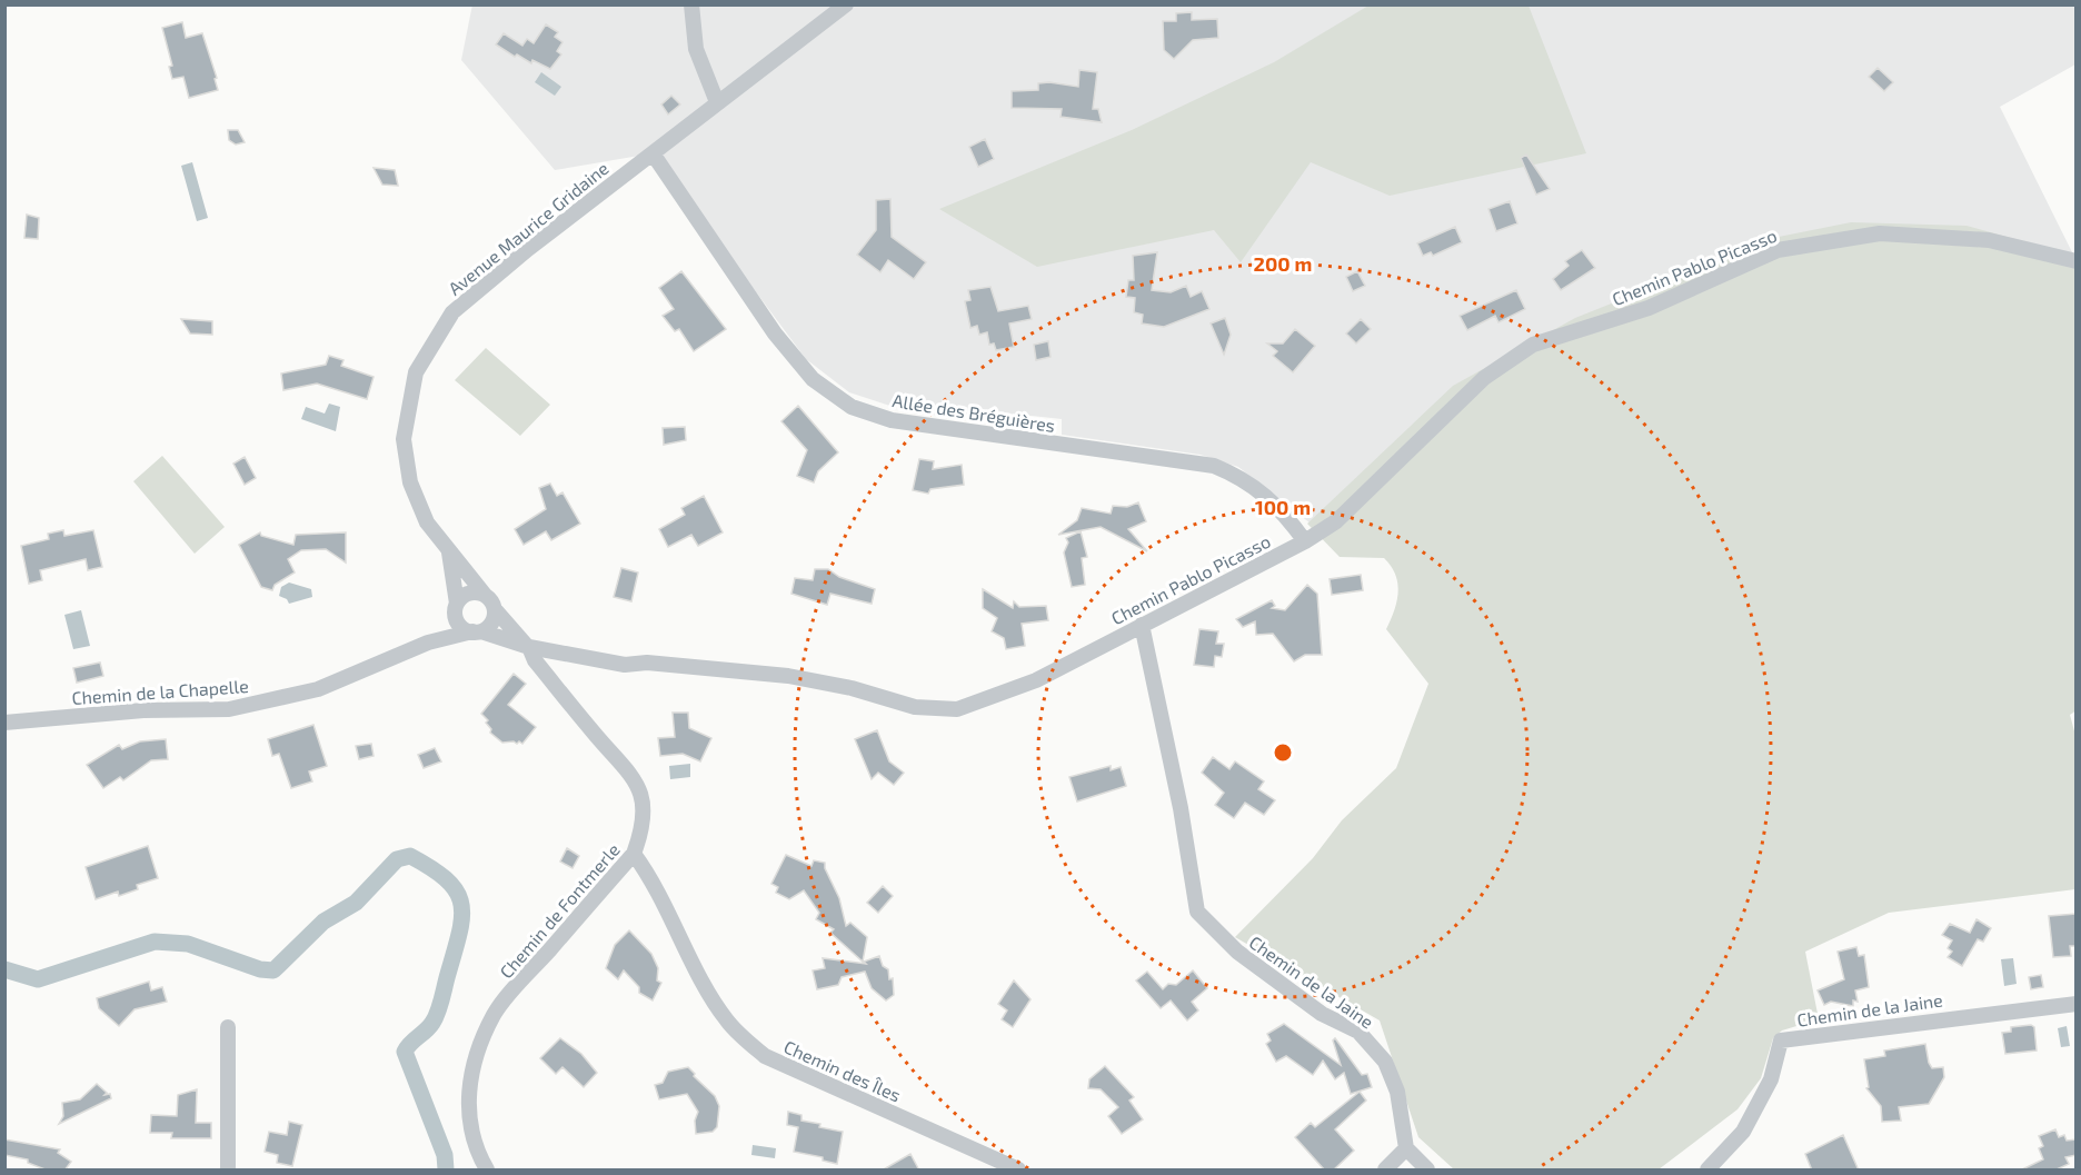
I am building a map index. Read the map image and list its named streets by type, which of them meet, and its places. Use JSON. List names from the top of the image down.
{
  "streets": {
    "street": [
      "Avenue Maurice Gridaine",
      "Chemin Pablo Picasso",
      "Allée des Bréguières",
      "Chemin de la Chapelle",
      "Chemin de Fontmerle",
      "Chemin de la Jaine",
      "Chemin des Îles"
    ]
  },
  "crossings": [
    ["Avenue Maurice Gridaine", "Chemin Pablo Picasso"],
    ["Avenue Maurice Gridaine", "Allée des Bréguières"],
    ["Avenue Maurice Gridaine", "Chemin de la Chapelle"],
    ["Chemin Pablo Picasso", "Allée des Bréguières"],
    ["Chemin Pablo Picasso", "Chemin de la Chapelle"],
    ["Chemin Pablo Picasso", "Chemin de Fontmerle"],
    ["Chemin Pablo Picasso", "Chemin de la Jaine"],
    ["Chemin de Fontmerle", "Chemin des Îles"]
  ],
  "rings": ["200 m", "100 m"]
}
